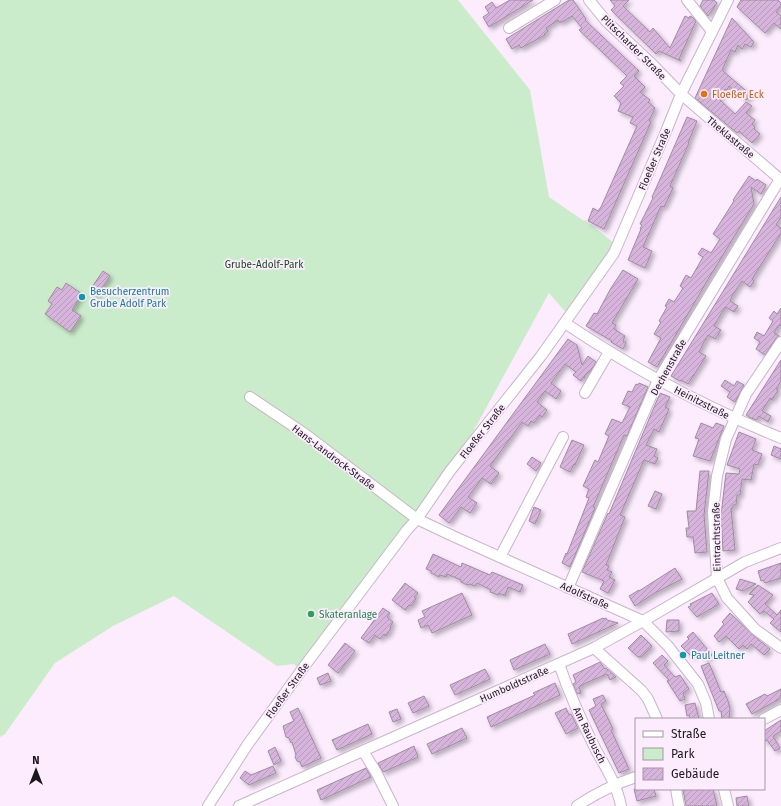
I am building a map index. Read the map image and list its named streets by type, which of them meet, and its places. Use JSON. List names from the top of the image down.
{
  "streets": {
    "street": [
      "Plitscharder Straße",
      "Theklastraße",
      "Floeßer Straße",
      "Dechenstraße",
      "Heinitzstraße",
      "Hans-Landrock-Straße",
      "Eintrachtstraße",
      "Adolfstraße",
      "Humboldtstraße",
      "Am Raubusch"
    ]
  },
  "crossings": [
    ["Plitscharder Straße", "Theklastraße"],
    ["Plitscharder Straße", "Floeßer Straße"],
    ["Theklastraße", "Floeßer Straße"],
    ["Theklastraße", "Dechenstraße"],
    ["Floeßer Straße", "Heinitzstraße"],
    ["Floeßer Straße", "Hans-Landrock-Straße"],
    ["Floeßer Straße", "Adolfstraße"],
    ["Dechenstraße", "Heinitzstraße"],
    ["Dechenstraße", "Adolfstraße"],
    ["Heinitzstraße", "Eintrachtstraße"],
    ["Hans-Landrock-Straße", "Adolfstraße"],
    ["Eintrachtstraße", "Humboldtstraße"],
    ["Adolfstraße", "Humboldtstraße"],
    ["Humboldtstraße", "Am Raubusch"]
  ],
  "parks": ["Grube-Adolf-Park"],
  "places": [
    "Floeßer Eck",
    "Besucherzentrum Grube Adolf Park",
    "Skateranlage",
    "Paul Leitner"
  ],
  "legend": ["Straße", "Park", "Gebäude"],
  "north": "top"
}
